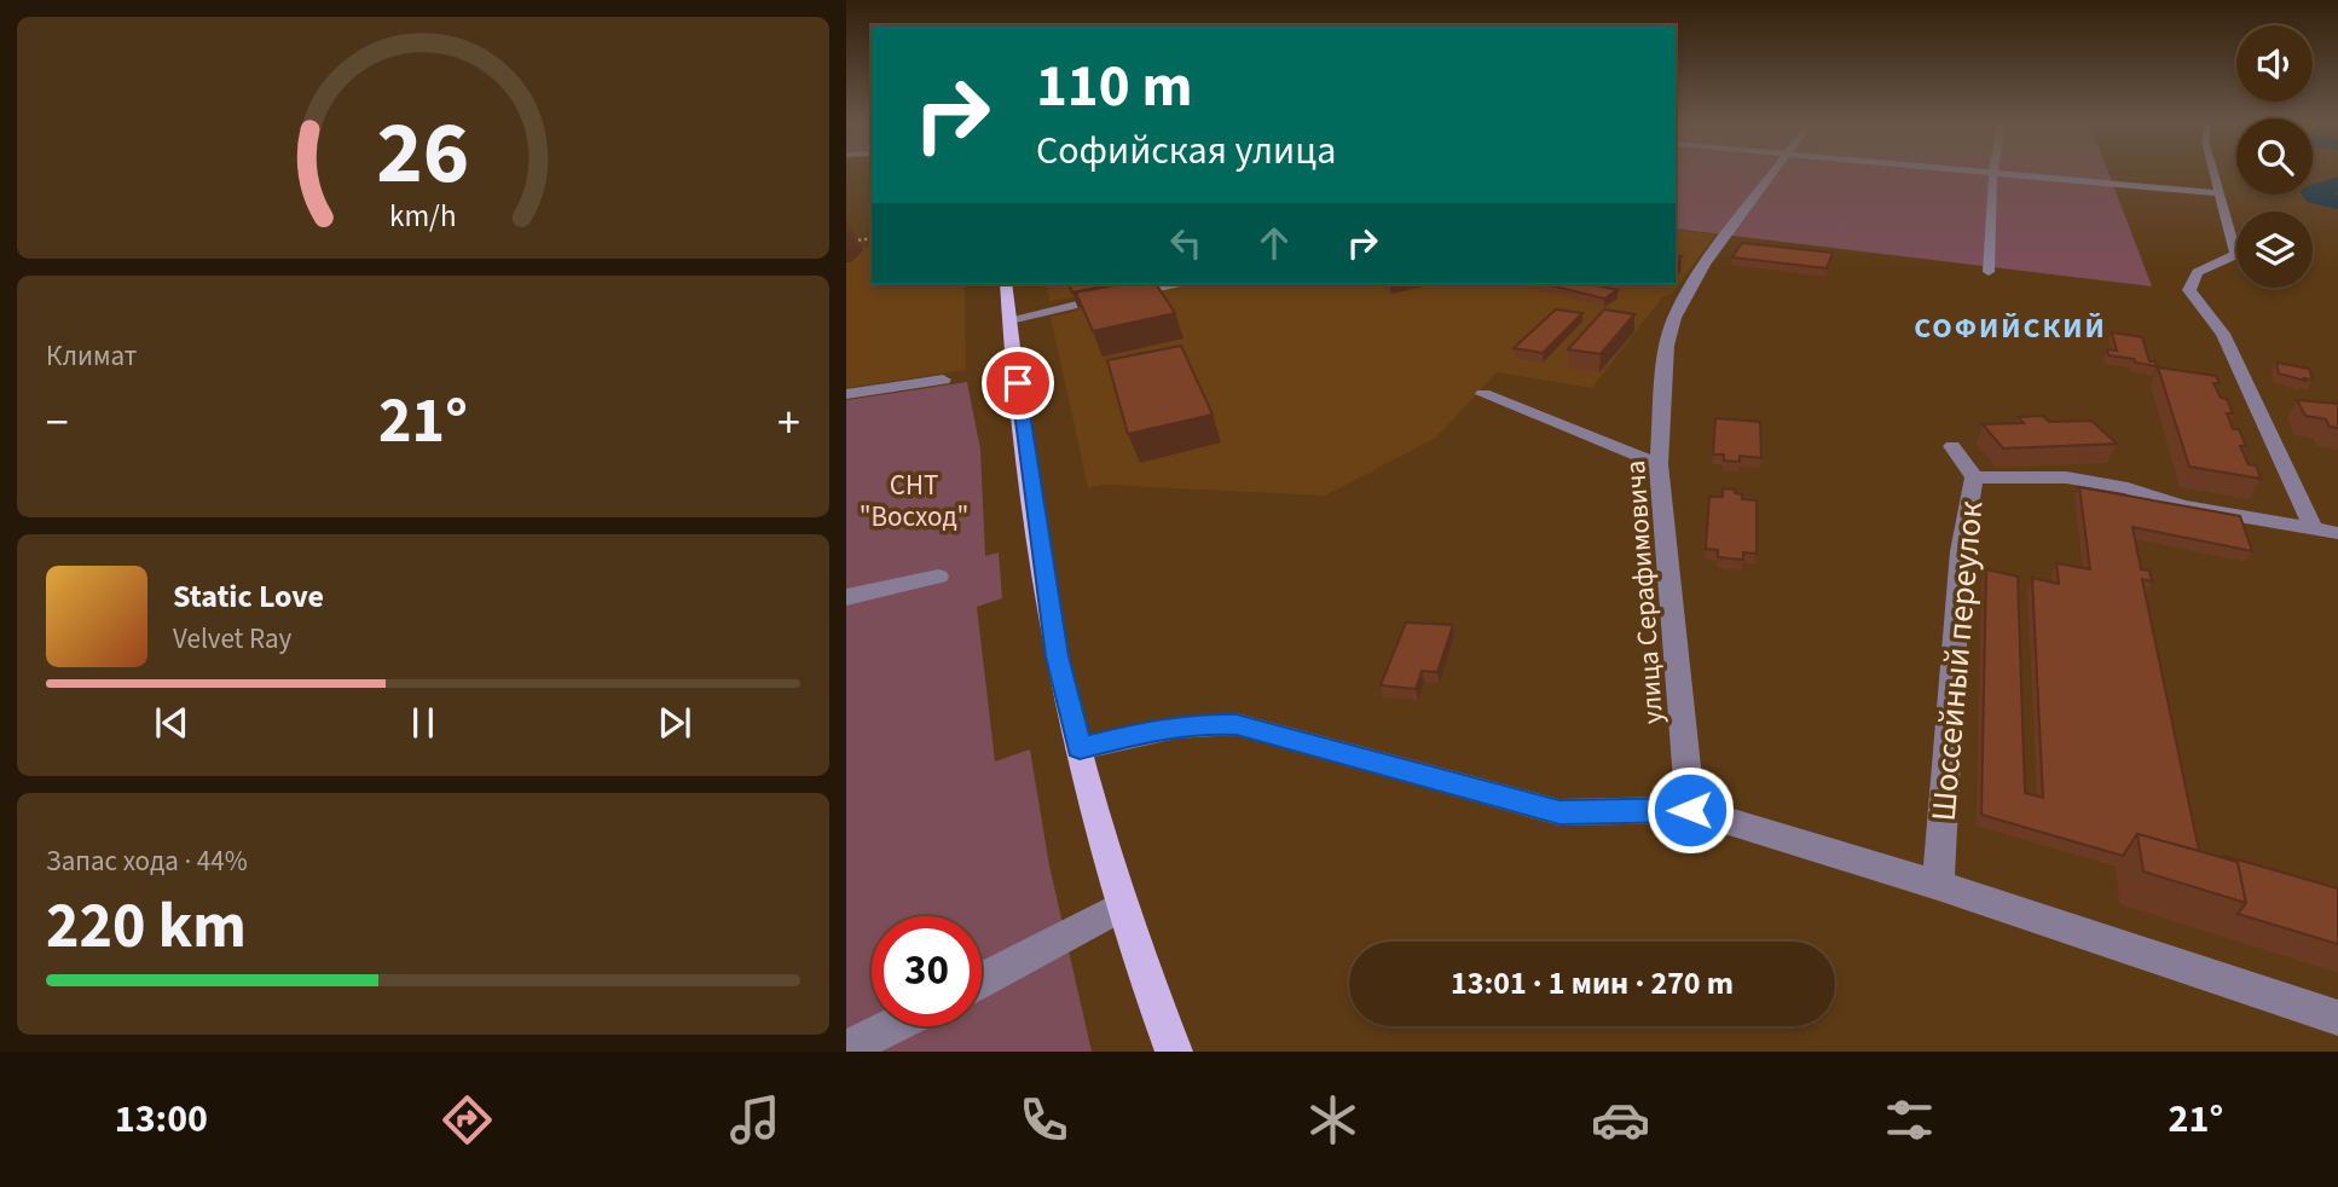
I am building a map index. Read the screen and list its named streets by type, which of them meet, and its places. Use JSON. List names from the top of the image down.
{
  "streets": {
    "street": ["улица Серафимовича", "Шоссейный переулок"]
  },
  "districts": ["СОФИЙСКИЙ"],
  "parks": ["СНТ \"Восход\""],
  "page": {
    "turn": ["110 m", "Софийская улица"],
    "tile": [
      "Климат",
      ["Запас хода · 44%", "220 km"]
    ],
    "heat": ["−", "21°", "+"],
    "song": ["Static Love", "Velvet Ray"],
    "limit": "30",
    "trip": "13:01 · 1 мин · 270 m",
    "tabs": ["13:00", "21°"],
    "gauge": ["26", "km/h"]
  }
}
